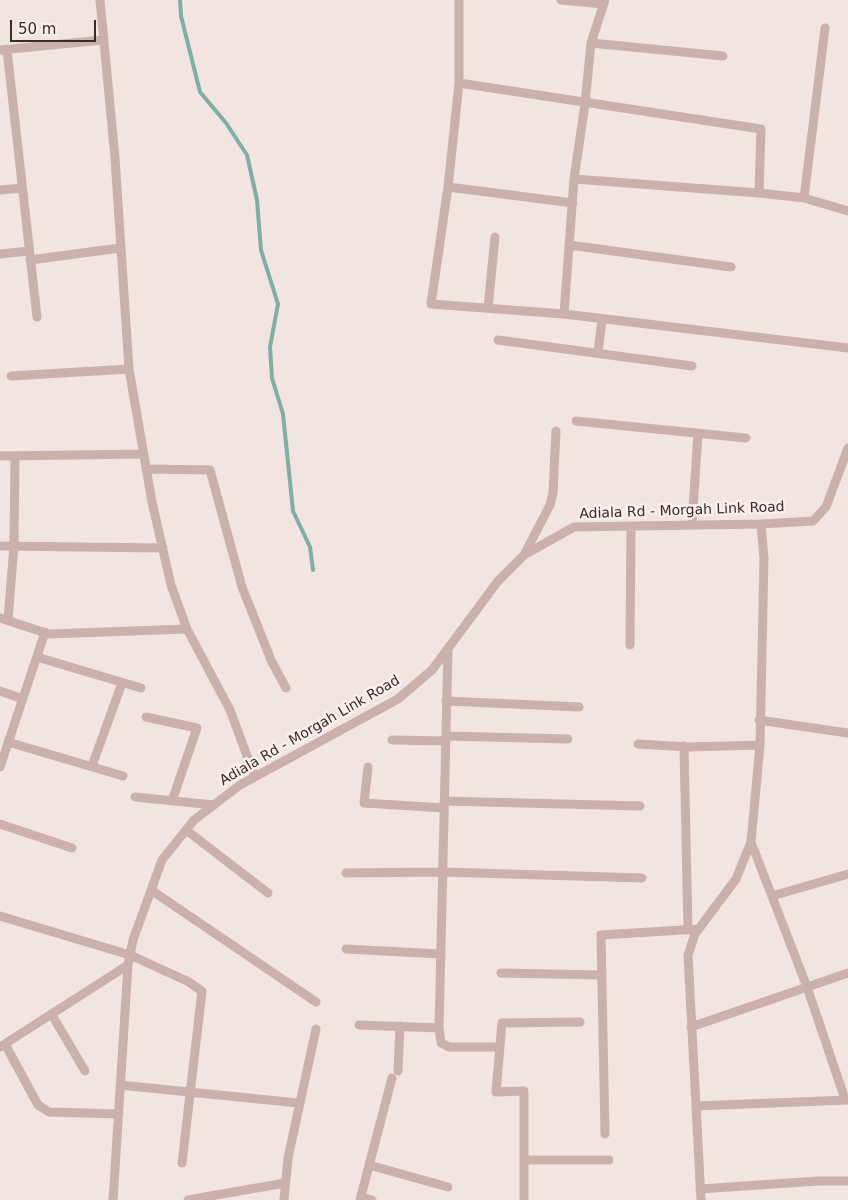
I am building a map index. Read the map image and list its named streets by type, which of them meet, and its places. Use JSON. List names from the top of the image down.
{
  "streets": {
    "street": ["Adiala Rd - Morgah Link Road"]
  },
  "scale_bar": "50 m"
}
